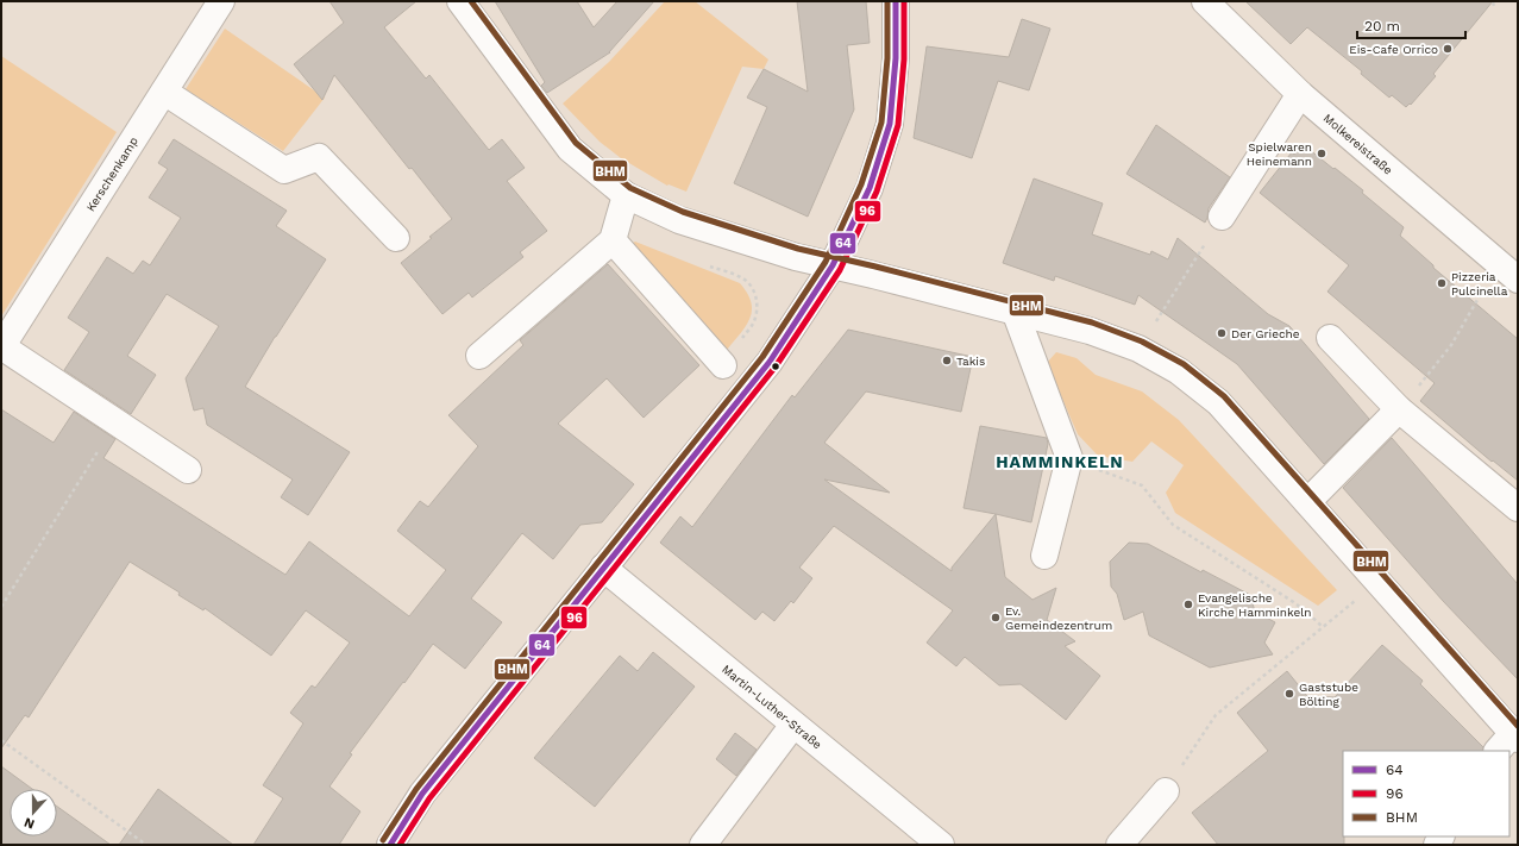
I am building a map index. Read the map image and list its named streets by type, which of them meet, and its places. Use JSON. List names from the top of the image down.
{
  "streets": {
    "street": ["Molkereistraße", "Kerschenkamp", "Martin-Luther-Straße"]
  },
  "districts": ["HAMMINKELN"],
  "places": [
    "Eis-Cafe Orrico",
    "Spielwaren Heinemann",
    "Pizzeria Pulcinella",
    "Der Grieche",
    "Takis",
    "Evangelische Kirche Hamminkeln",
    "Ev. Gemeindezentrum",
    "Gaststube Bölting"
  ],
  "lines": ["transit line 64", "transit line 96", "transit line BHM"],
  "legend": ["64", "96", "BHM"],
  "scale_bar": "20 m",
  "north": "bottom"
}
